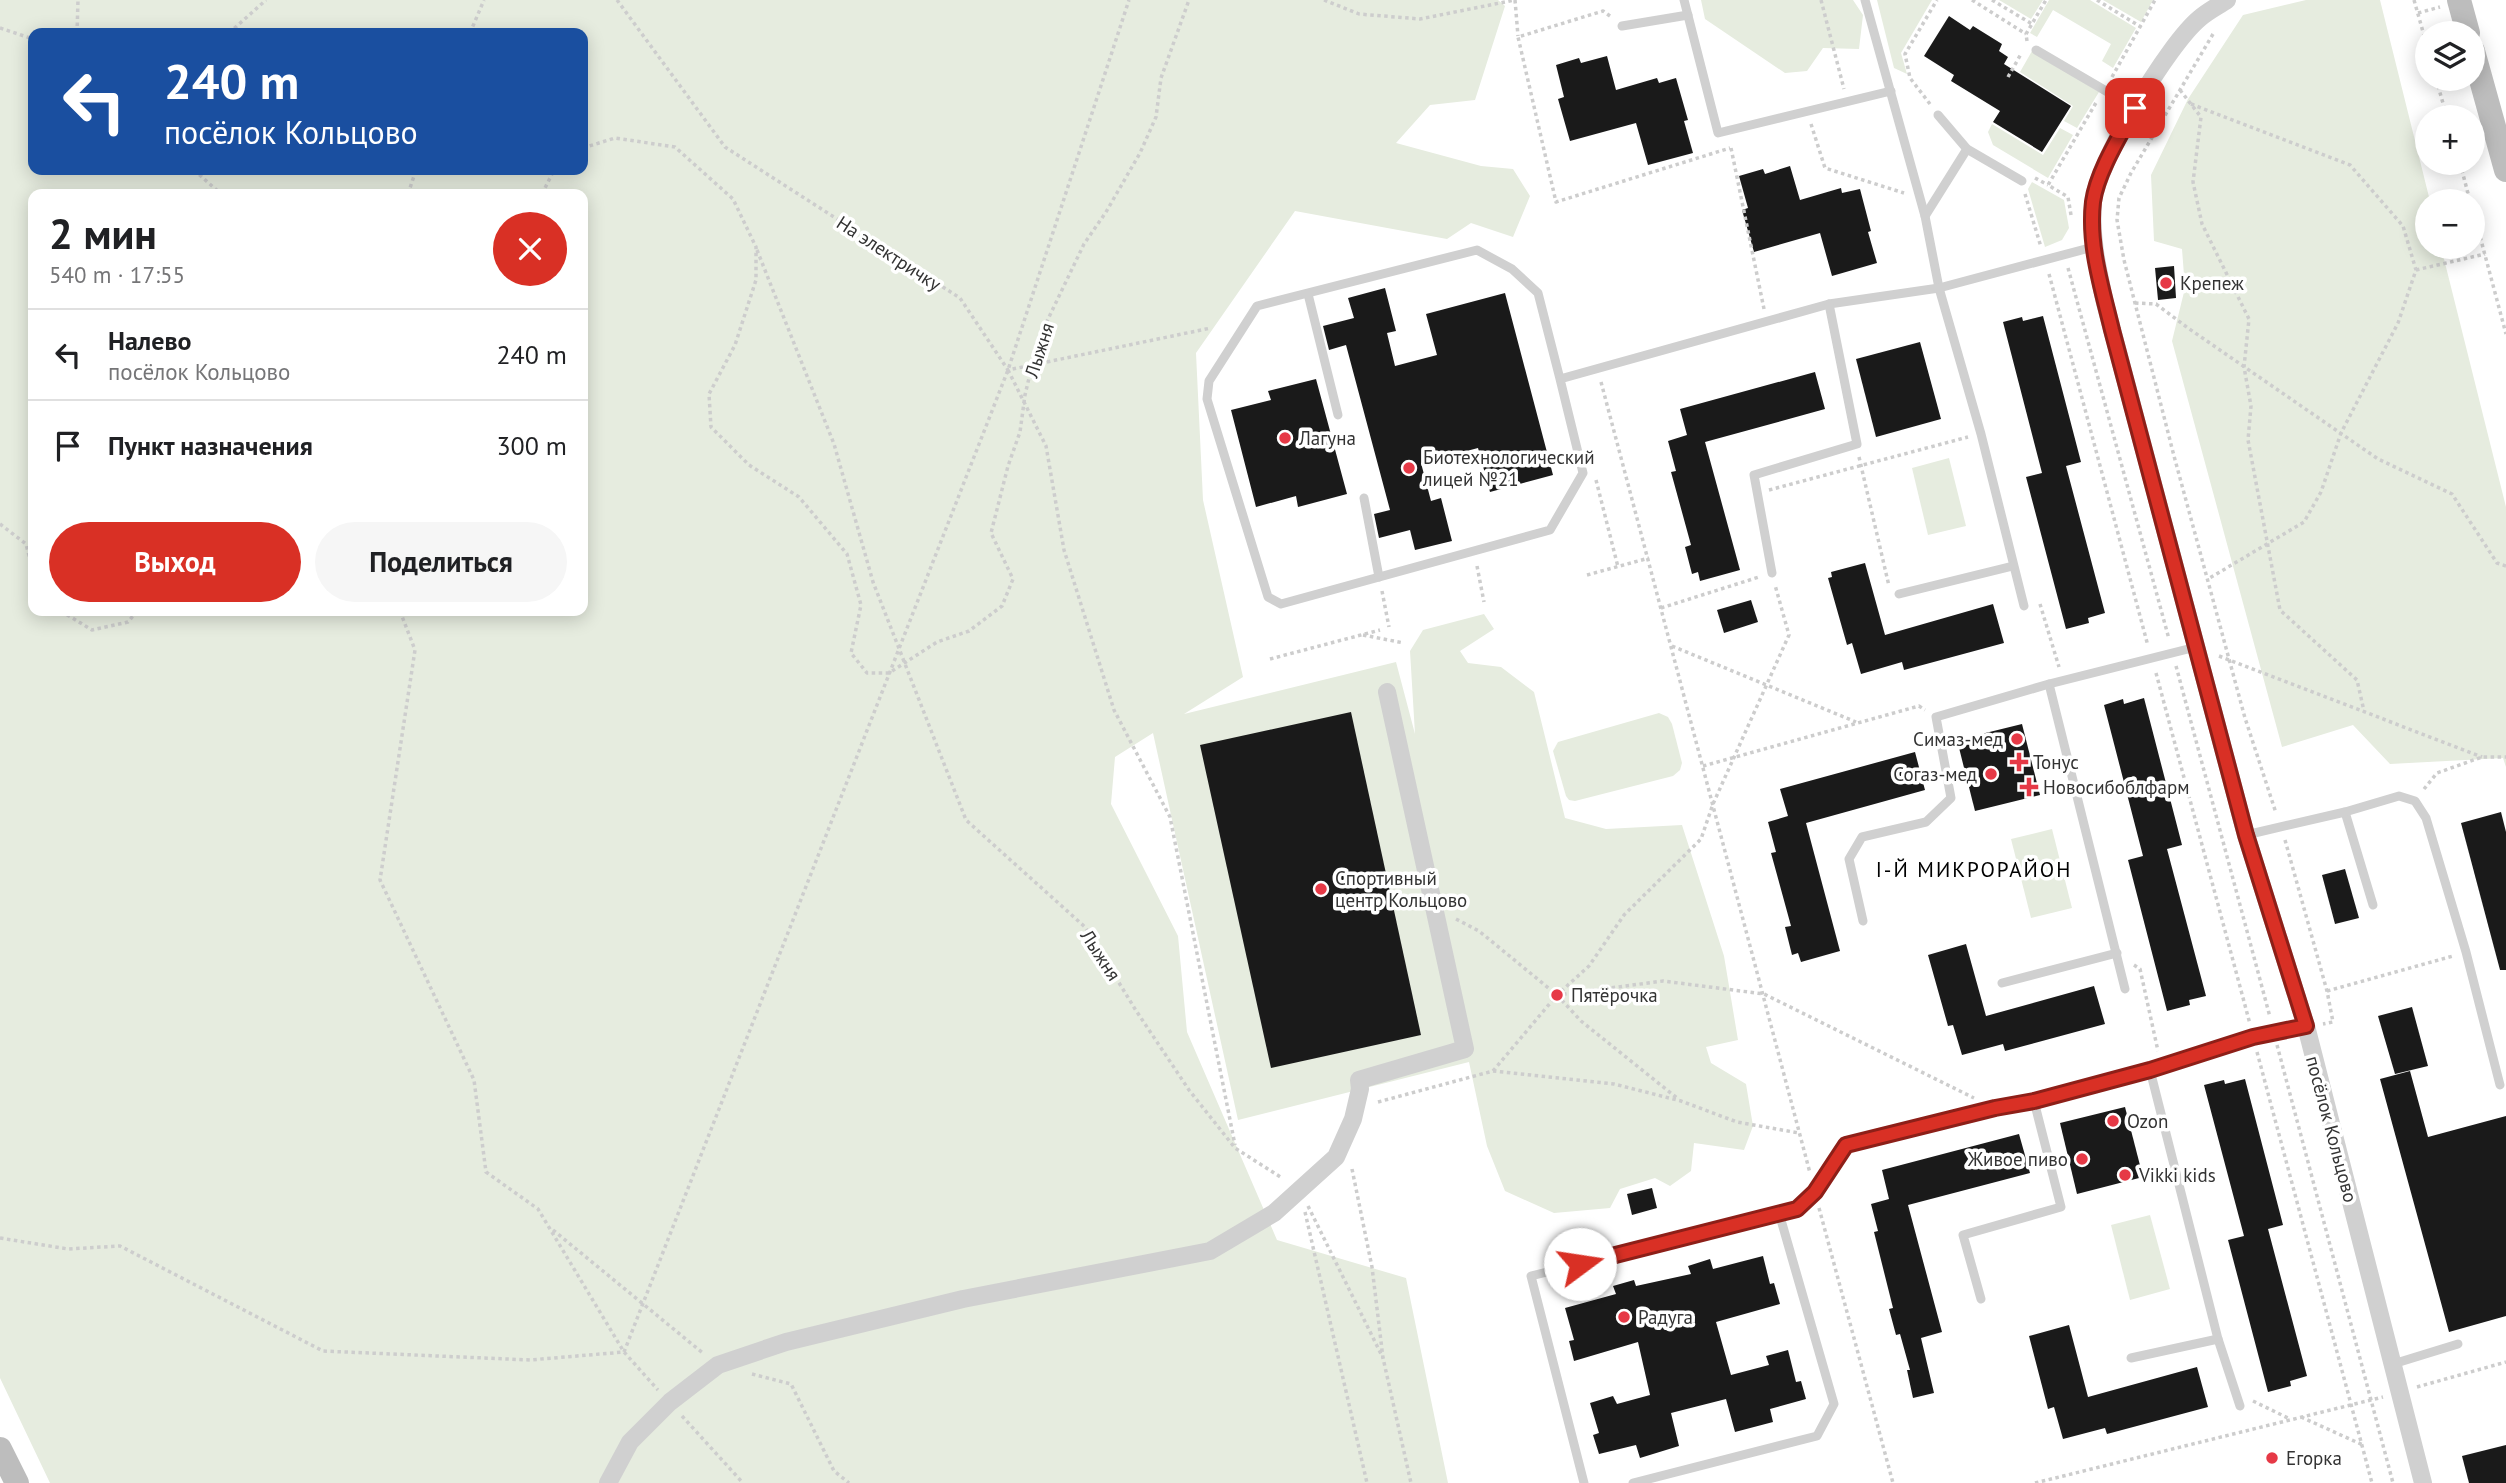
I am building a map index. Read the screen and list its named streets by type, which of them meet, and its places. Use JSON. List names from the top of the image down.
{
  "streets": {
    "street": ["посёлок Кольцово"],
    "path": ["На электричку", "Лыжня"]
  },
  "crossings": [
    ["На электричку", "Лыжня"]
  ],
  "districts": ["I-Й МИКРОРАЙОН"],
  "places": {
    "other": [
      "Крепеж",
      "Лагуна",
      "Биотехнологический лицей №21",
      "Симаз-мед",
      "Согаз-мед",
      "Спортивный центр Кольцово",
      "Пятёрочка",
      "Ozon",
      "Живое пиво",
      "Vikki kids",
      "Радуга",
      "Егорка"
    ],
    "health": ["Тонус", "Новосибоблфарм"]
  },
  "page": {
    "map_buttons": ["+", "−"],
    "turn": ["240 m", "посёлок Кольцово"],
    "heading": ["2 мин", "540 m · 17:55"],
    "list": [
      {
        "name": "Налево",
        "note": "посёлок Кольцово",
        "value": "240 m"
      },
      {
        "name": "Пункт назначения",
        "value": "300 m"
      }
    ],
    "buttons": ["Выход", "Поделиться"]
  }
}
